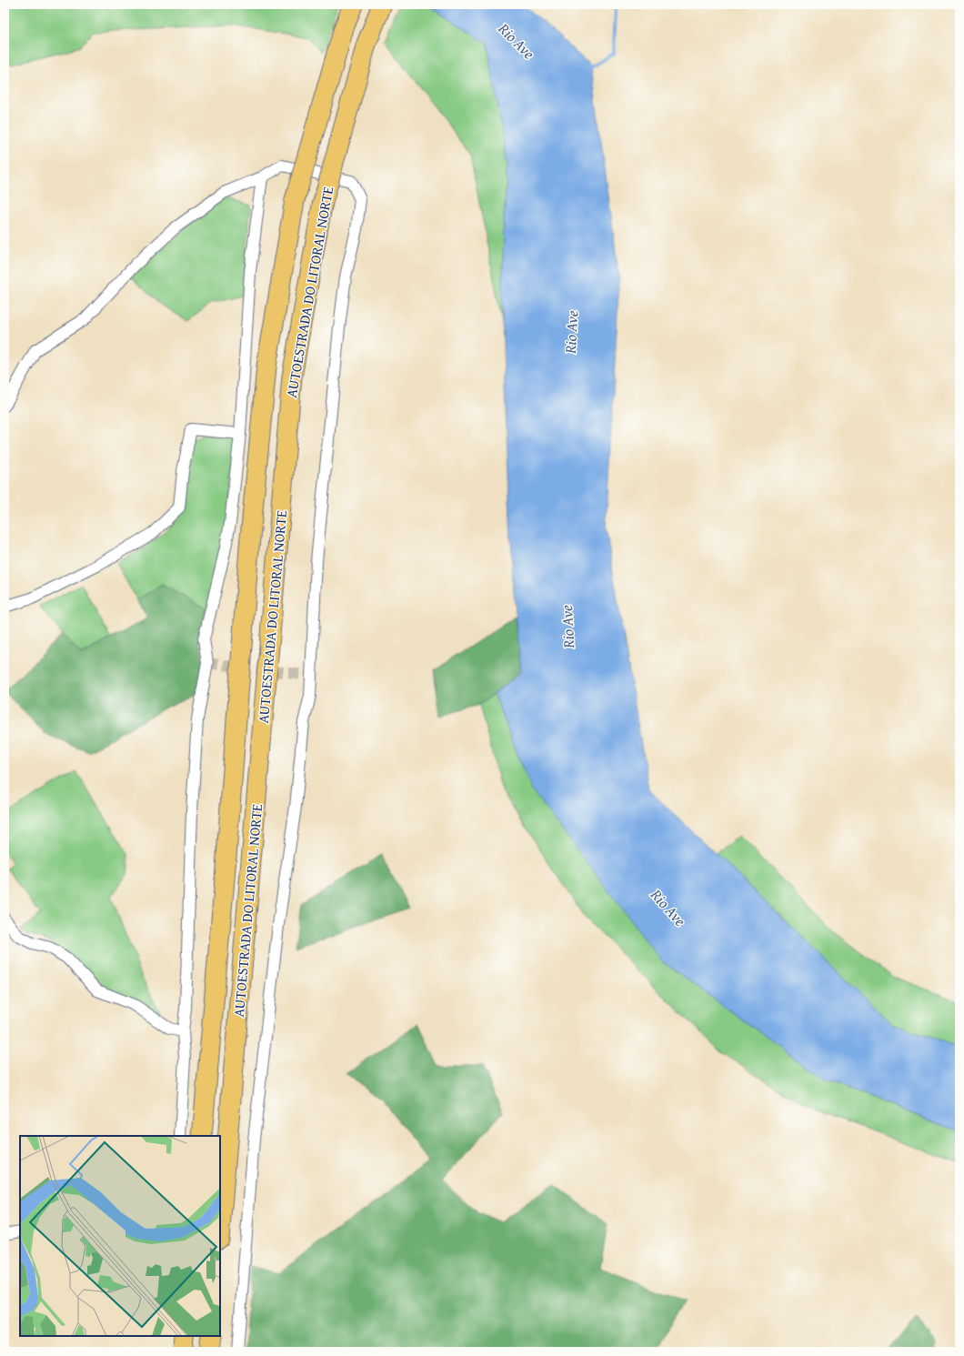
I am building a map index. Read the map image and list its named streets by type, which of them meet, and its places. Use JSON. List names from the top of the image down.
{
  "streets": {
    "highway": ["AUTOESTRADA DO LITORAL NORTE"]
  },
  "water": ["Rio Ave"]
}
